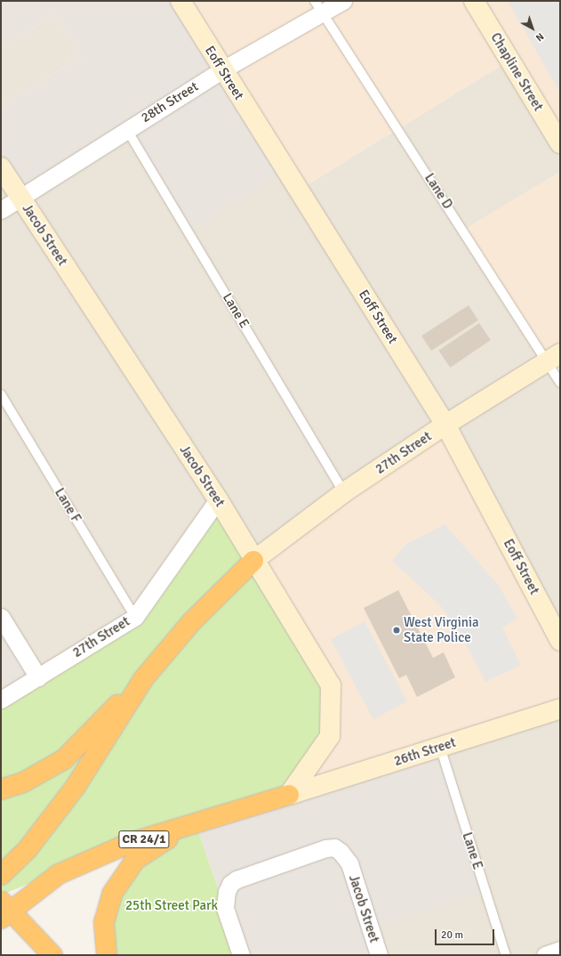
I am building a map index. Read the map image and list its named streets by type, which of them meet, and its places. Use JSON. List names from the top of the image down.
{
  "streets": {
    "highway": ["CR 24/1"],
    "street": [
      "Chapline Street",
      "Eoff Street",
      "28th Street",
      "Jacob Street",
      "27th Street",
      "26th Street"
    ],
    "lane": ["Lane D", "Lane E", "Lane F"]
  },
  "crossings": [
    ["Eoff Street", "28th Street"],
    ["Eoff Street", "27th Street"],
    ["28th Street", "Lane D"],
    ["28th Street", "Jacob Street"],
    ["28th Street", "Lane E"],
    ["Lane D", "27th Street"],
    ["Jacob Street", "27th Street"],
    ["Jacob Street", "26th Street"],
    ["Jacob Street", "CR 24/1"],
    ["Lane E", "27th Street"],
    ["Lane E", "26th Street"],
    ["27th Street", "Lane F"],
    ["26th Street", "CR 24/1"]
  ],
  "parks": ["25th Street Park"],
  "places": ["West Virginia State Police"],
  "scale_bar": "20 m",
  "north": "bottom right"
}
